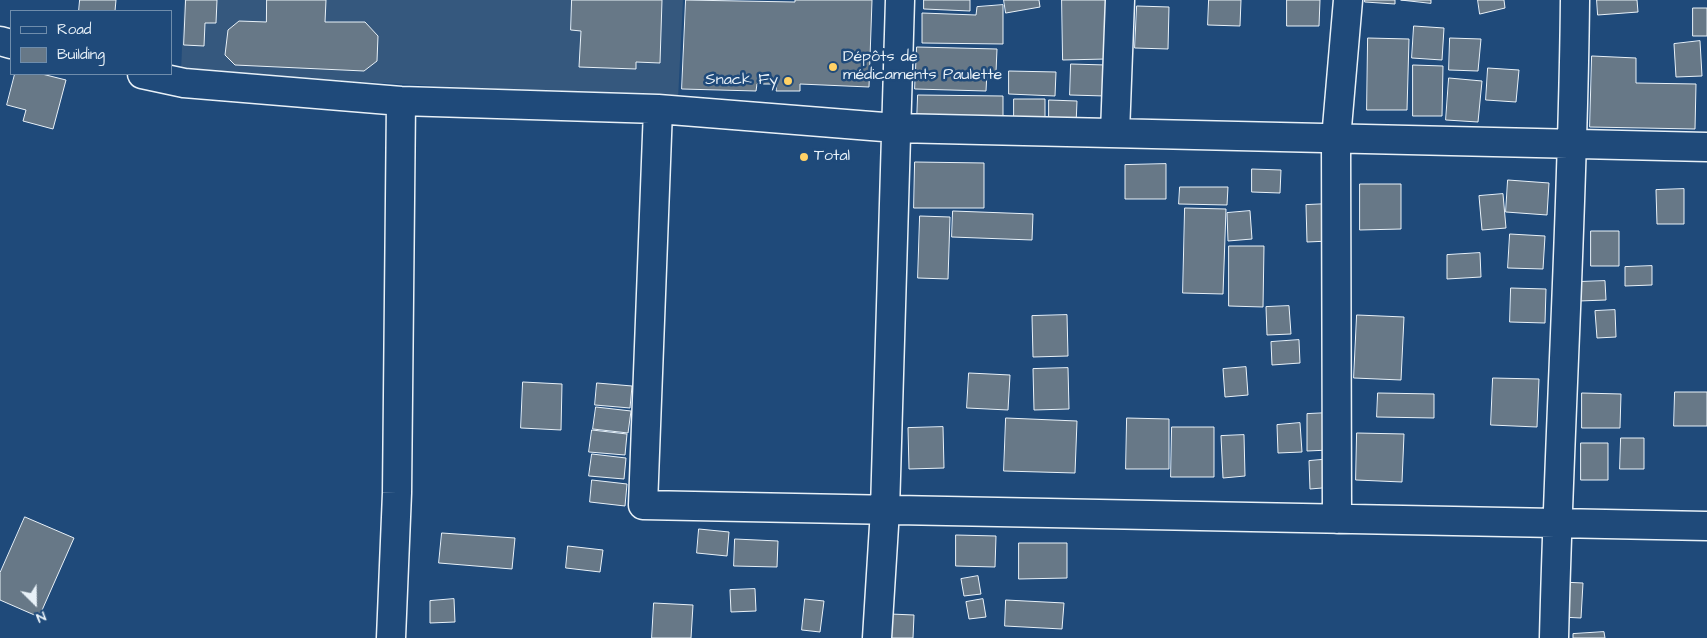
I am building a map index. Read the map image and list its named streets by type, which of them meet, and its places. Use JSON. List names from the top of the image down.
{
  "places": ["Dépôts de médicaments Paulette", "Snack Fy", "Total"],
  "legend": ["Road", "Building"],
  "north": "bottom right"
}
